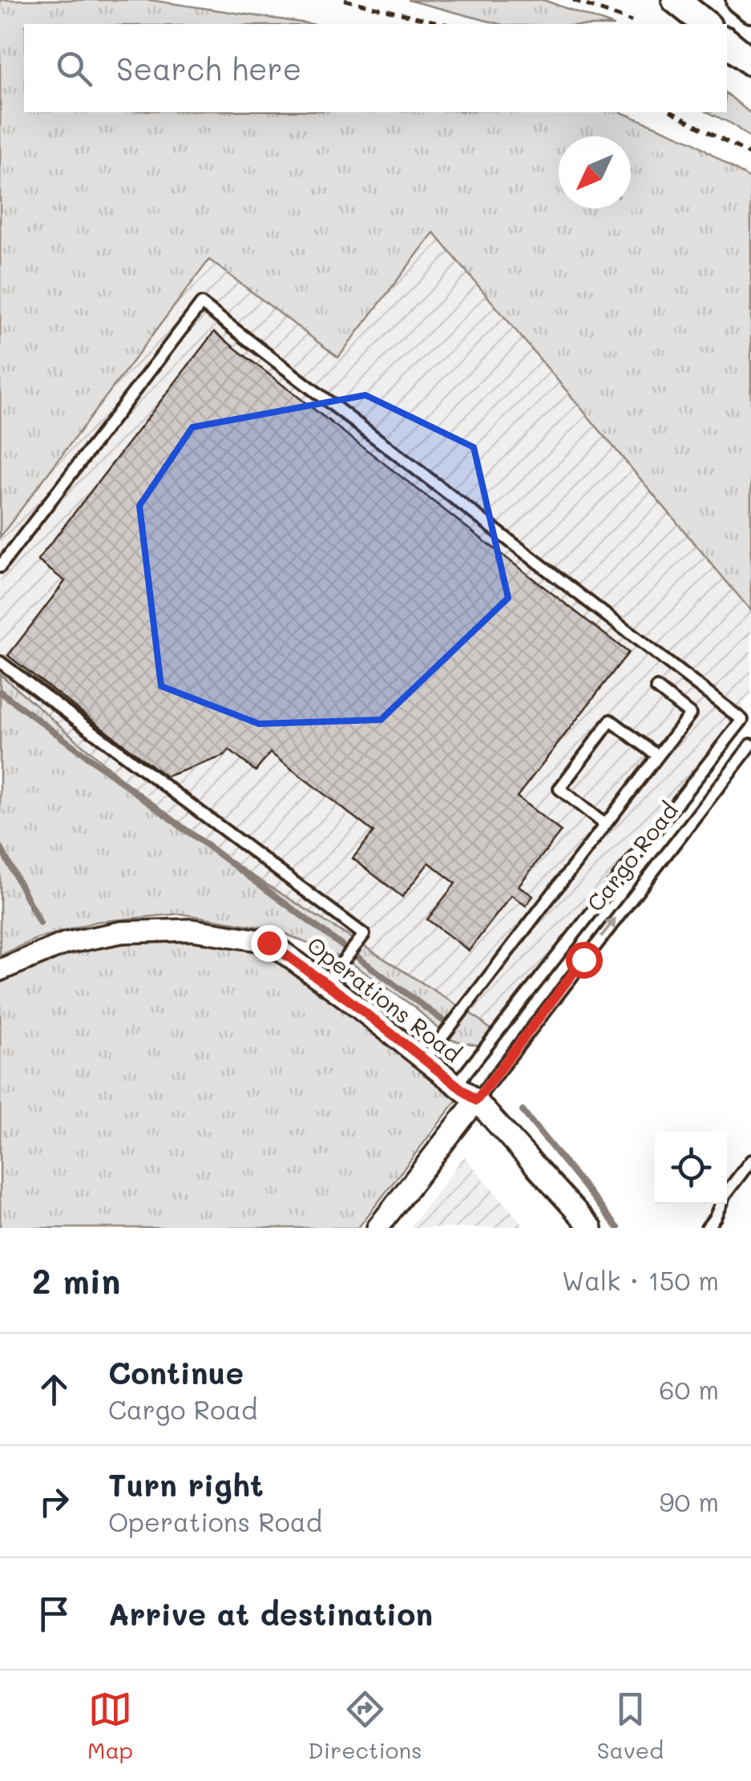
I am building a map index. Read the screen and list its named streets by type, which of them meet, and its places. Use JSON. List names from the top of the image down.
{
  "streets": {
    "street": ["Cargo Road", "Operations Road"]
  },
  "crossings": [
    ["Cargo Road", "Operations Road"]
  ],
  "north": "bottom left",
  "page": {
    "search": "Search here",
    "heading": ["2 min", "Walk · 150 m"],
    "list": [
      ["Continue", "Cargo Road", "60 m"],
      ["Turn right", "Operations Road", "90 m"],
      "Arrive at destination"
    ],
    "nav": ["Map", "Directions", "Saved"]
  }
}
